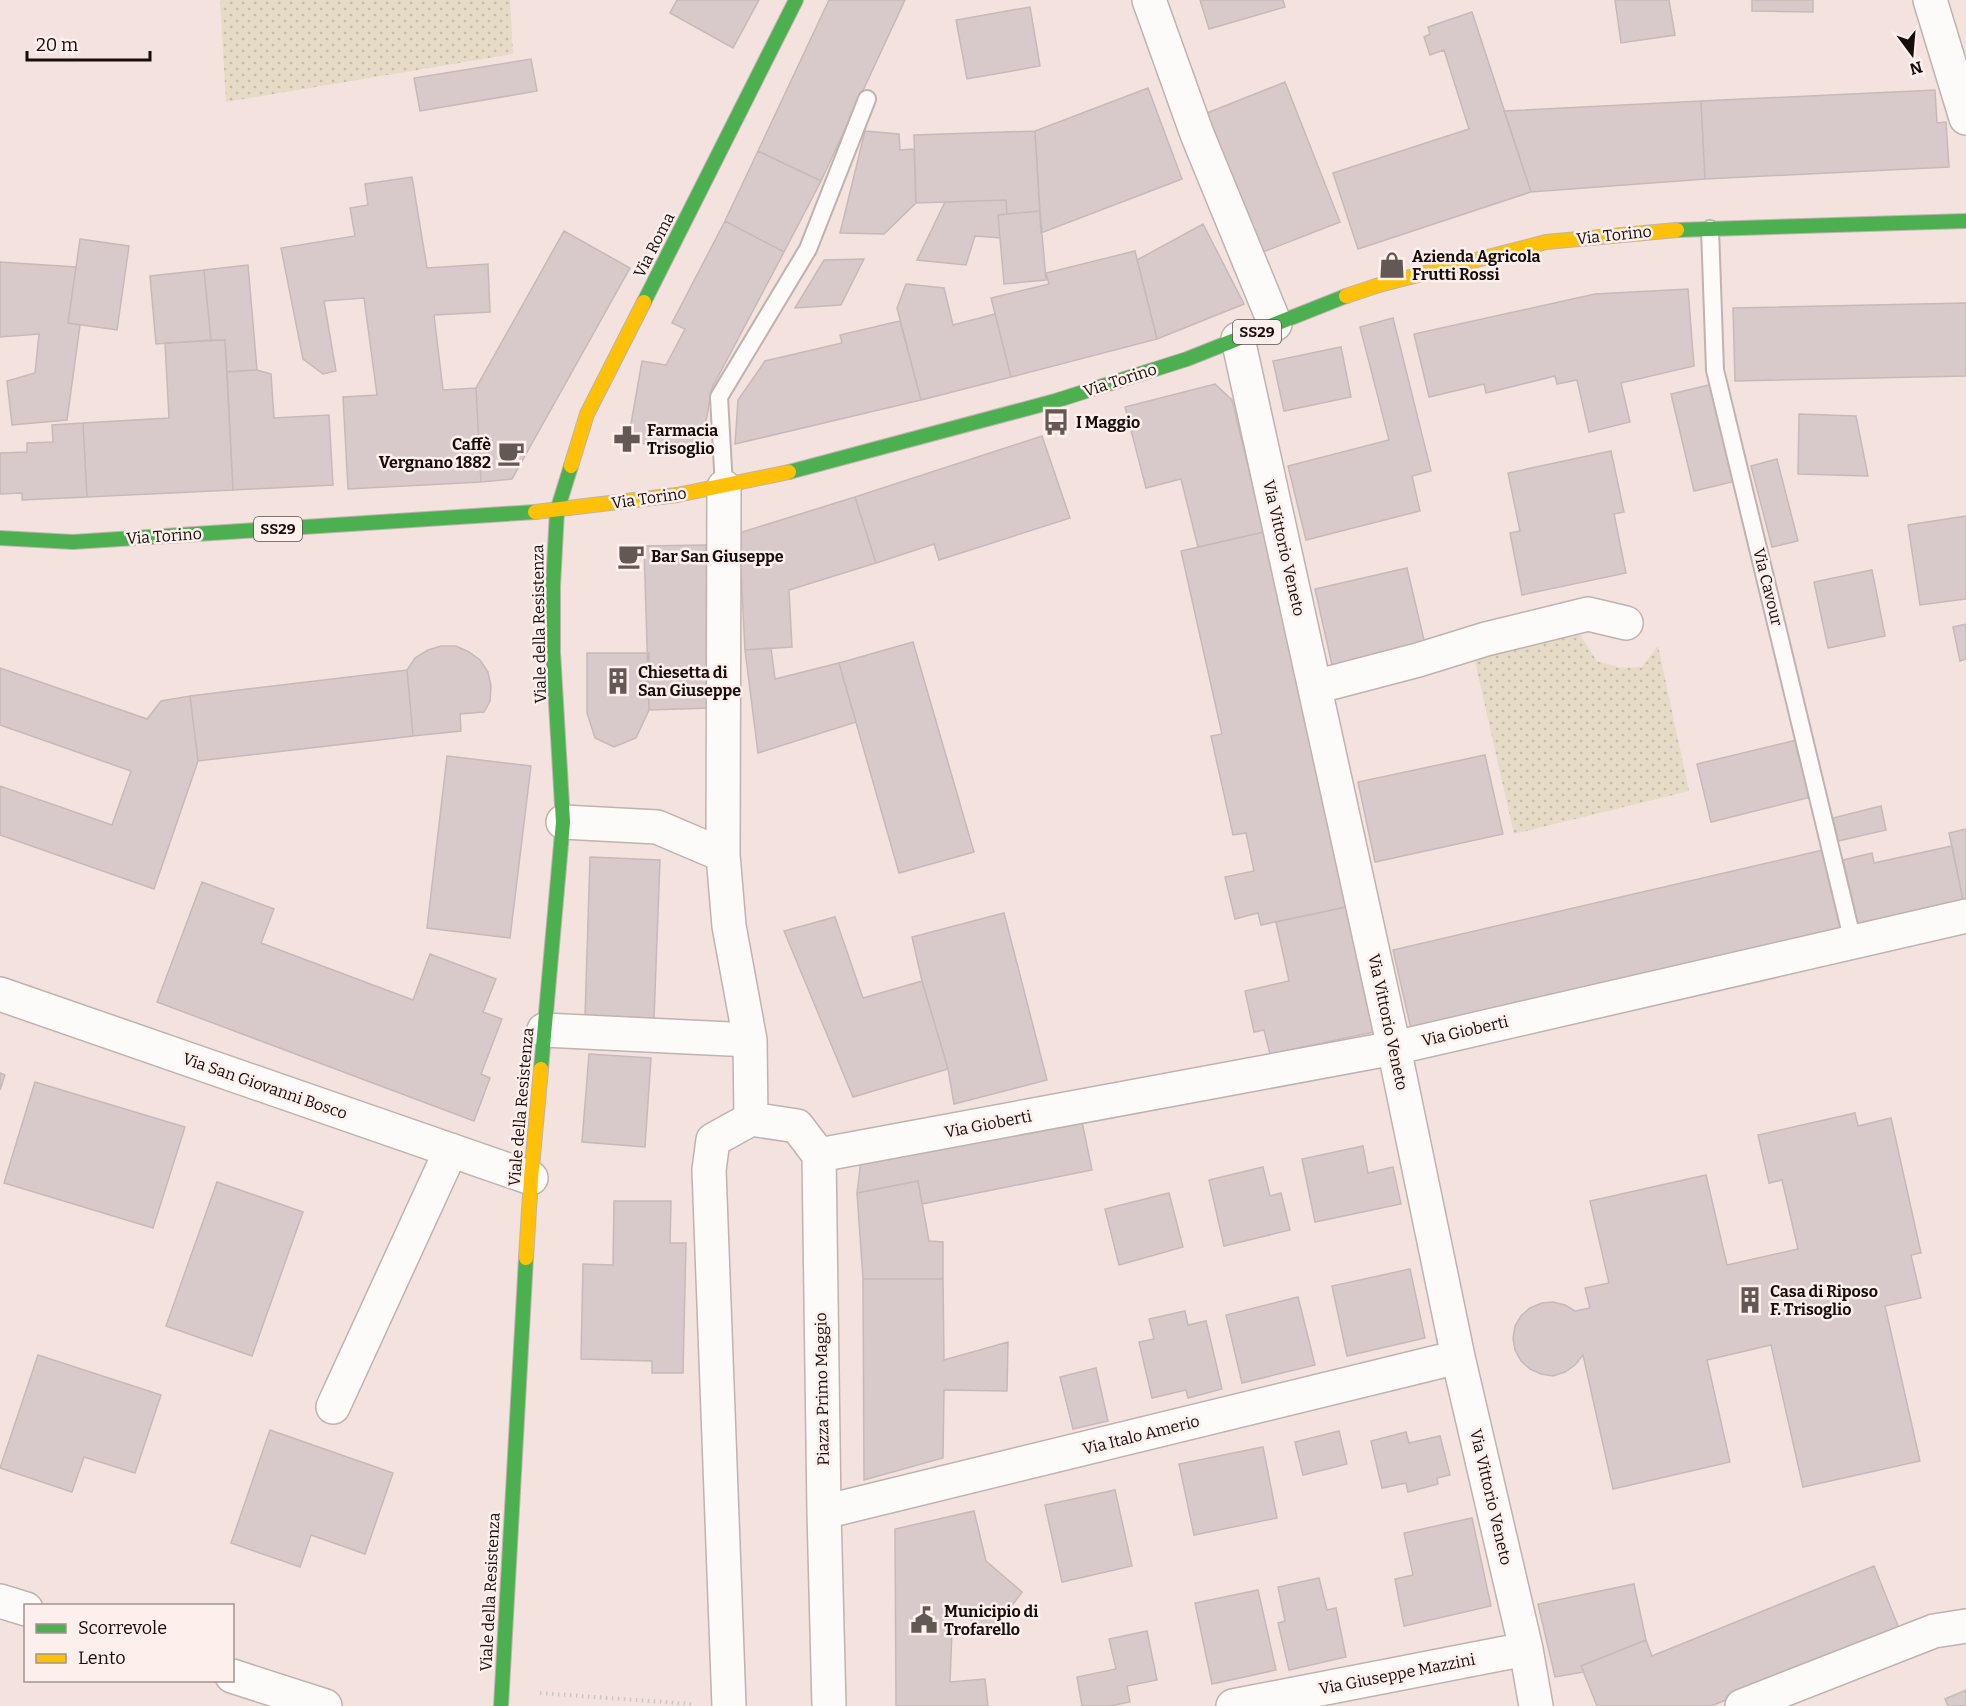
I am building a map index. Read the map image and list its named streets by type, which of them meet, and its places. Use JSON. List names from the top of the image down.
{
  "streets": {
    "main road": [
      "Via Torino",
      "Via Roma",
      "SS29",
      "Viale della Resistenza"
    ],
    "street": [
      "Via Vittorio Veneto",
      "Via Gioberti",
      "Via San Giovanni Bosco",
      "Piazza Primo Maggio",
      "Via Italo Amerio",
      "Via Giuseppe Mazzini"
    ],
    "lane": ["Via Cavour"]
  },
  "crossings": [
    ["Via Torino", "Via Roma"],
    ["Via Torino", "Via Vittorio Veneto"],
    ["Via Torino", "Via Cavour"],
    ["Via Torino", "Viale della Resistenza"],
    ["Via Roma", "Viale della Resistenza"],
    ["Via Vittorio Veneto", "Via Gioberti"],
    ["Via Vittorio Veneto", "Via Italo Amerio"],
    ["Via Vittorio Veneto", "Via Giuseppe Mazzini"],
    ["Via Cavour", "Via Gioberti"],
    ["Viale della Resistenza", "Via San Giovanni Bosco"],
    ["Via Gioberti", "Piazza Primo Maggio"],
    ["Piazza Primo Maggio", "Via Italo Amerio"]
  ],
  "places": {
    "shop": ["Azienda Agricola Frutti Rossi"],
    "bus stop": ["I Maggio"],
    "pharmacy": ["Farmacia Trisoglio"],
    "cafe": ["Caffè Vergnano 1882", "Bar San Giuseppe"],
    "building": ["Chiesetta di San Giuseppe", "Casa di Riposo F. Trisoglio"],
    "public building": ["Municipio di Trofarello"]
  },
  "legend": ["Scorrevole", "Lento"],
  "scale_bar": "20 m",
  "north": "bottom"
}
